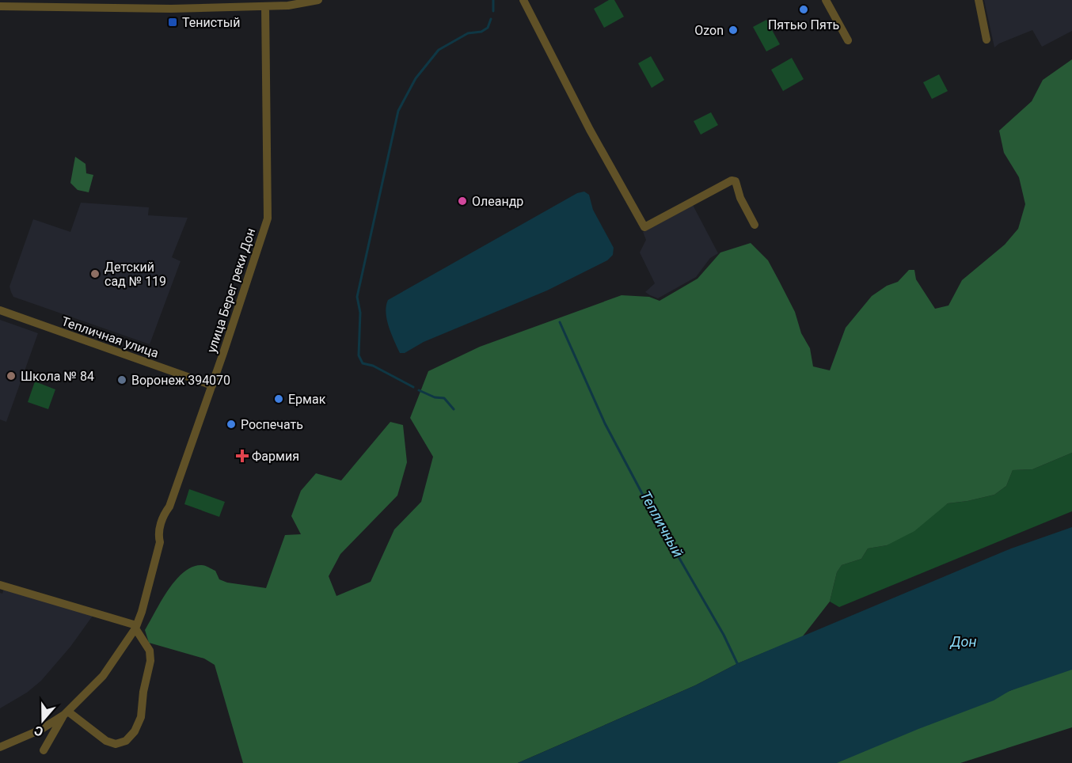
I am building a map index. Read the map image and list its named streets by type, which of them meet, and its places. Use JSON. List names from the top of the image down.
{
  "streets": {
    "street": ["улица Берег реки Дон", "Тепличная улица"]
  },
  "crossings": [
    ["улица Берег реки Дон", "Тепличная улица"]
  ],
  "water": ["Тепличный", "Дон"],
  "places": {
    "other": [
      "Пятью Пять",
      "Ozon",
      "Олеандр",
      "Детский сад № 119",
      "Школа № 84",
      "Воронеж 394070",
      "Ермак",
      "Роспечать"
    ],
    "transit": ["Тенистый"],
    "health": ["Фармия"]
  },
  "north": "bottom"
}
